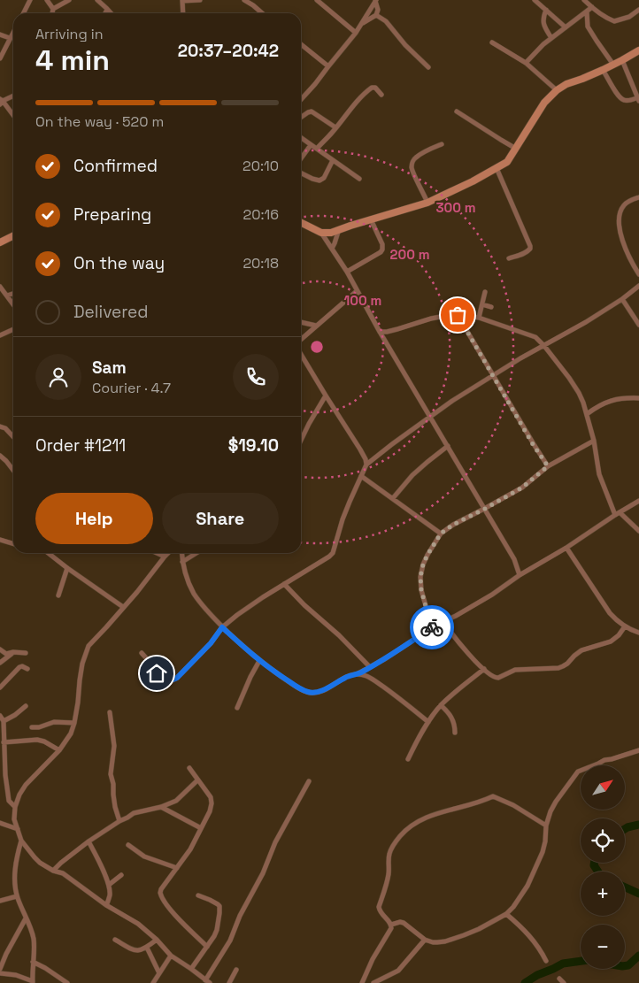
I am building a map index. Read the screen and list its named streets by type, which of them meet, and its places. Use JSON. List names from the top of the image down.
{
  "north": "top right",
  "page": {
    "heading": ["4 min", "Arriving in", "20:37–20:42"],
    "panel": [
      "Sam",
      "Courier · 4.7",
      "Order #1211",
      "$19.10"
    ],
    "bar": "On the way · 520 m",
    "list": [
      ["Confirmed", "20:10"],
      ["Preparing", "20:16"],
      ["On the way", "20:18"],
      "Delivered"
    ],
    "buttons": ["Help", "Share"],
    "map_buttons": ["+", "−"]
  },
  "rings": ["300 m", "200 m", "100 m"]
}
